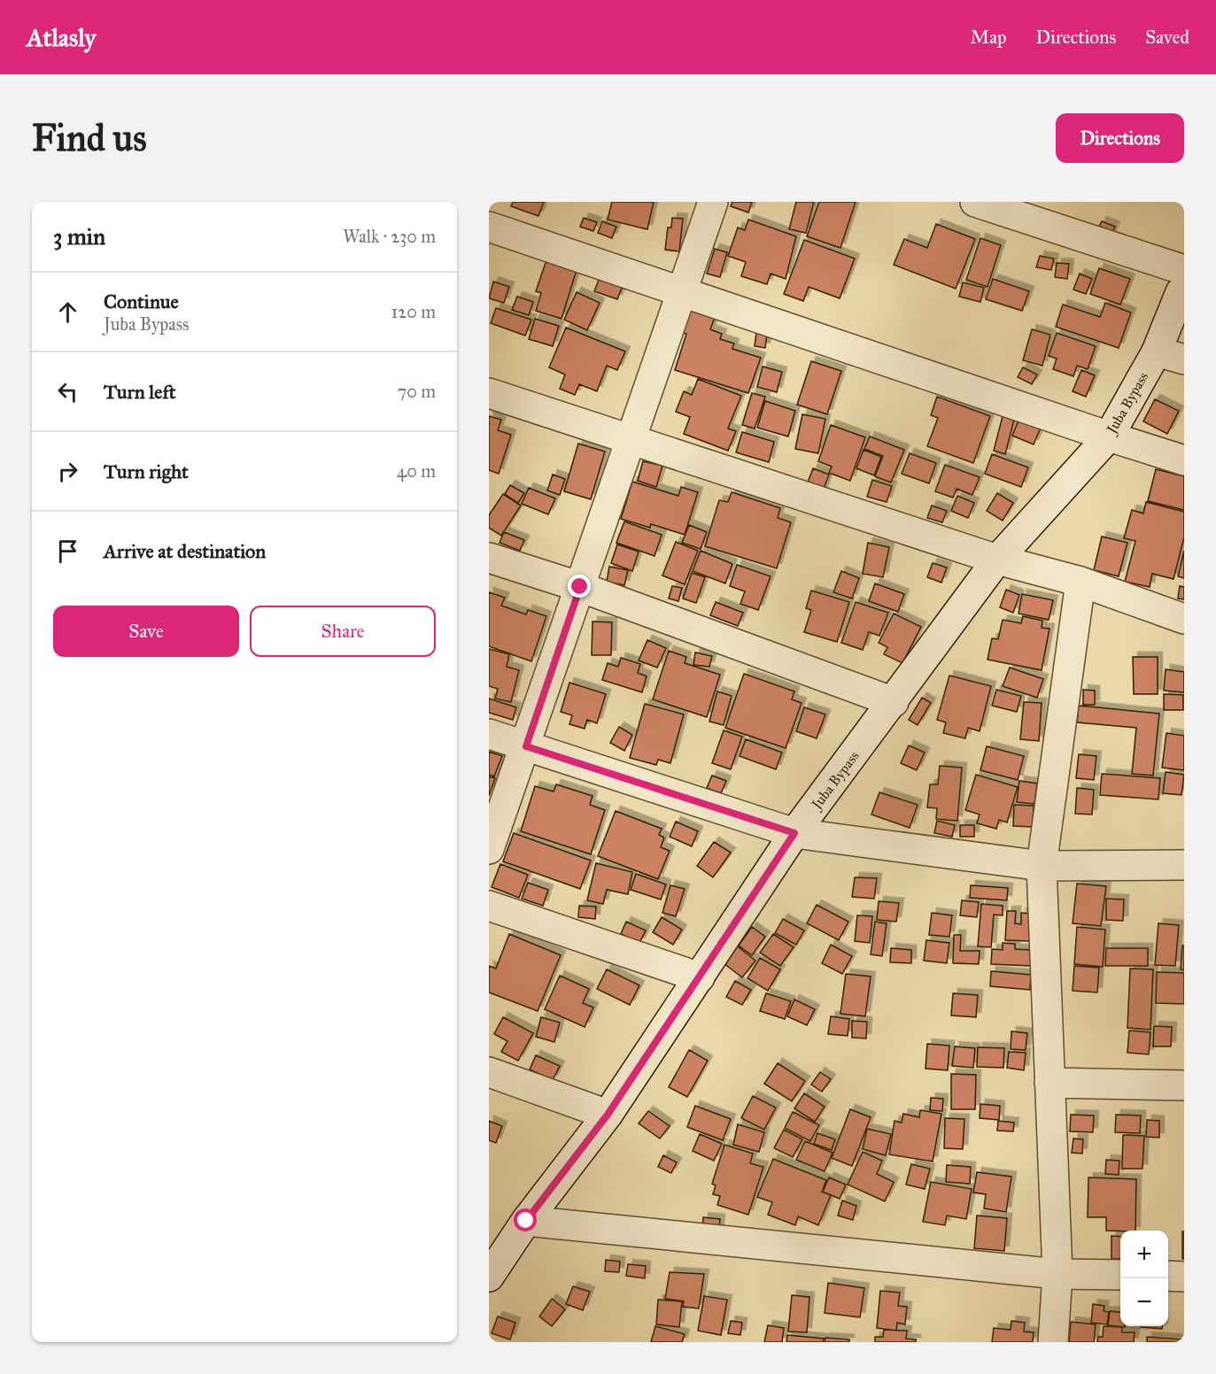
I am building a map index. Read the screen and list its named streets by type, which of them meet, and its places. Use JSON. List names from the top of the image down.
{
  "streets": {
    "street": ["Juba Bypass"]
  },
  "page": {
    "header": "Atlasly",
    "nav": ["Map", "Directions", "Saved"],
    "buttons": [
      "Directions",
      ["Save", "Share"]
    ],
    "title": "Find us",
    "heading": ["3 min", "Walk · 230 m"],
    "list": [
      ["Continue", "Juba Bypass", "120 m"],
      ["Turn left", "70 m"],
      ["Turn right", "40 m"],
      "Arrive at destination"
    ],
    "map_buttons": ["+", "−"]
  }
}
